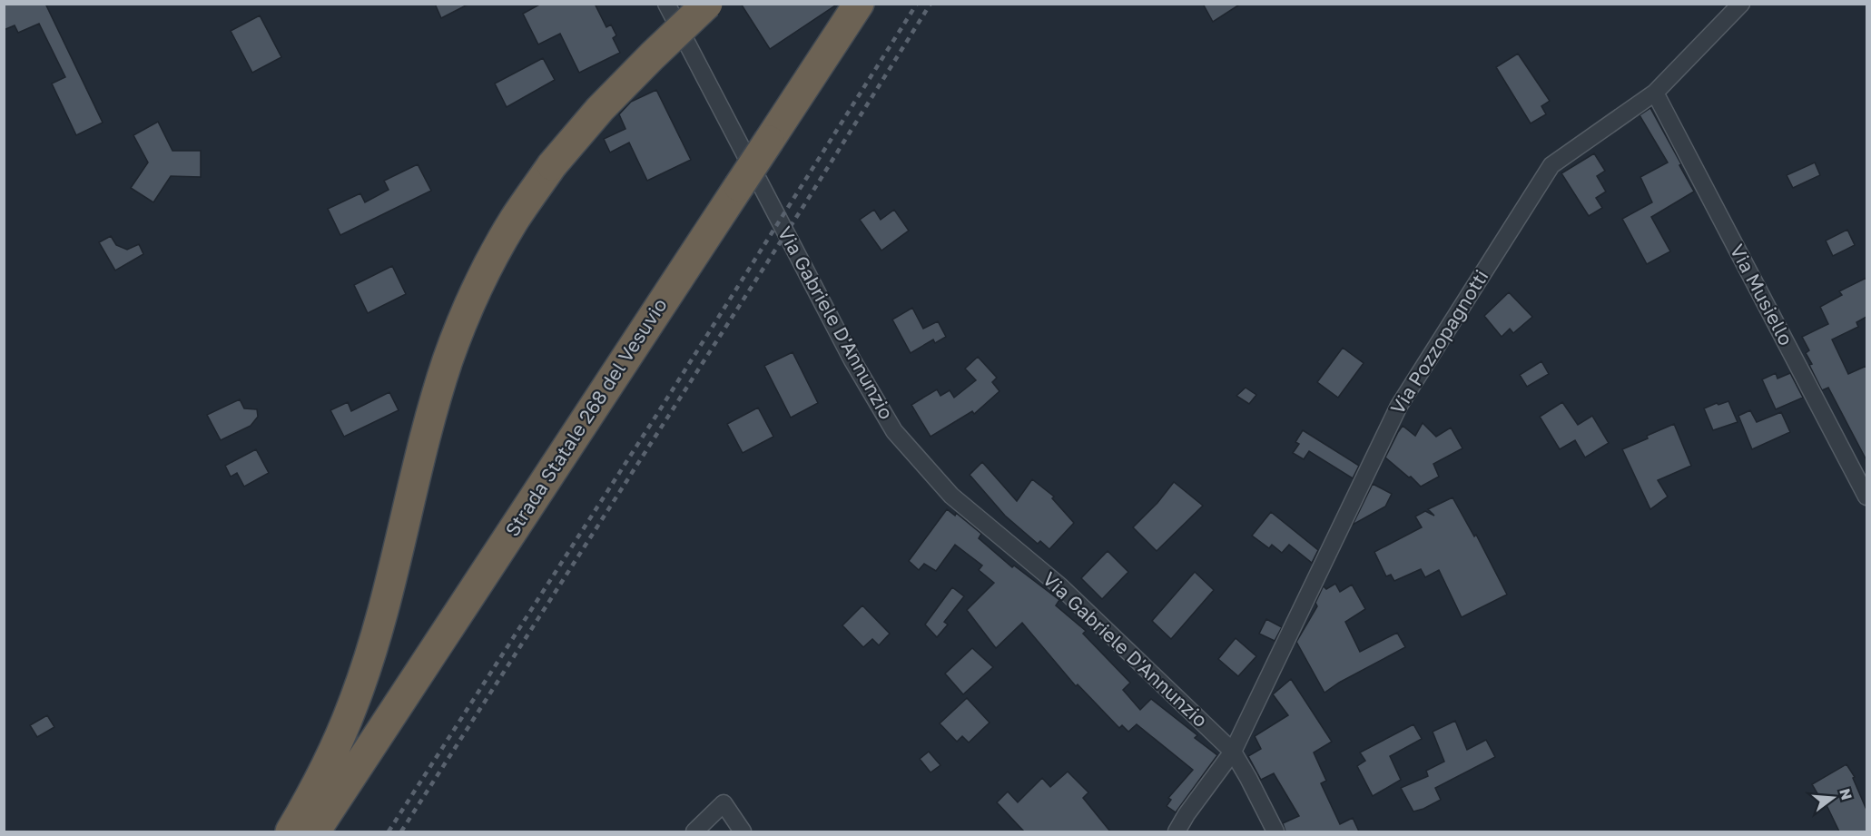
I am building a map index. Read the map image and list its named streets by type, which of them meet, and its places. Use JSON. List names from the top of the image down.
{
  "streets": {
    "highway": ["Strada Statale 268 del Vesuvio"],
    "street": ["Via Musiello", "Via Gabriele D'Annunzio", "Via Pozzopagnotti"]
  },
  "crossings": [
    ["Via Musiello", "Via Pozzopagnotti"],
    ["Via Gabriele D'Annunzio", "Via Pozzopagnotti"]
  ],
  "north": "right"
}
